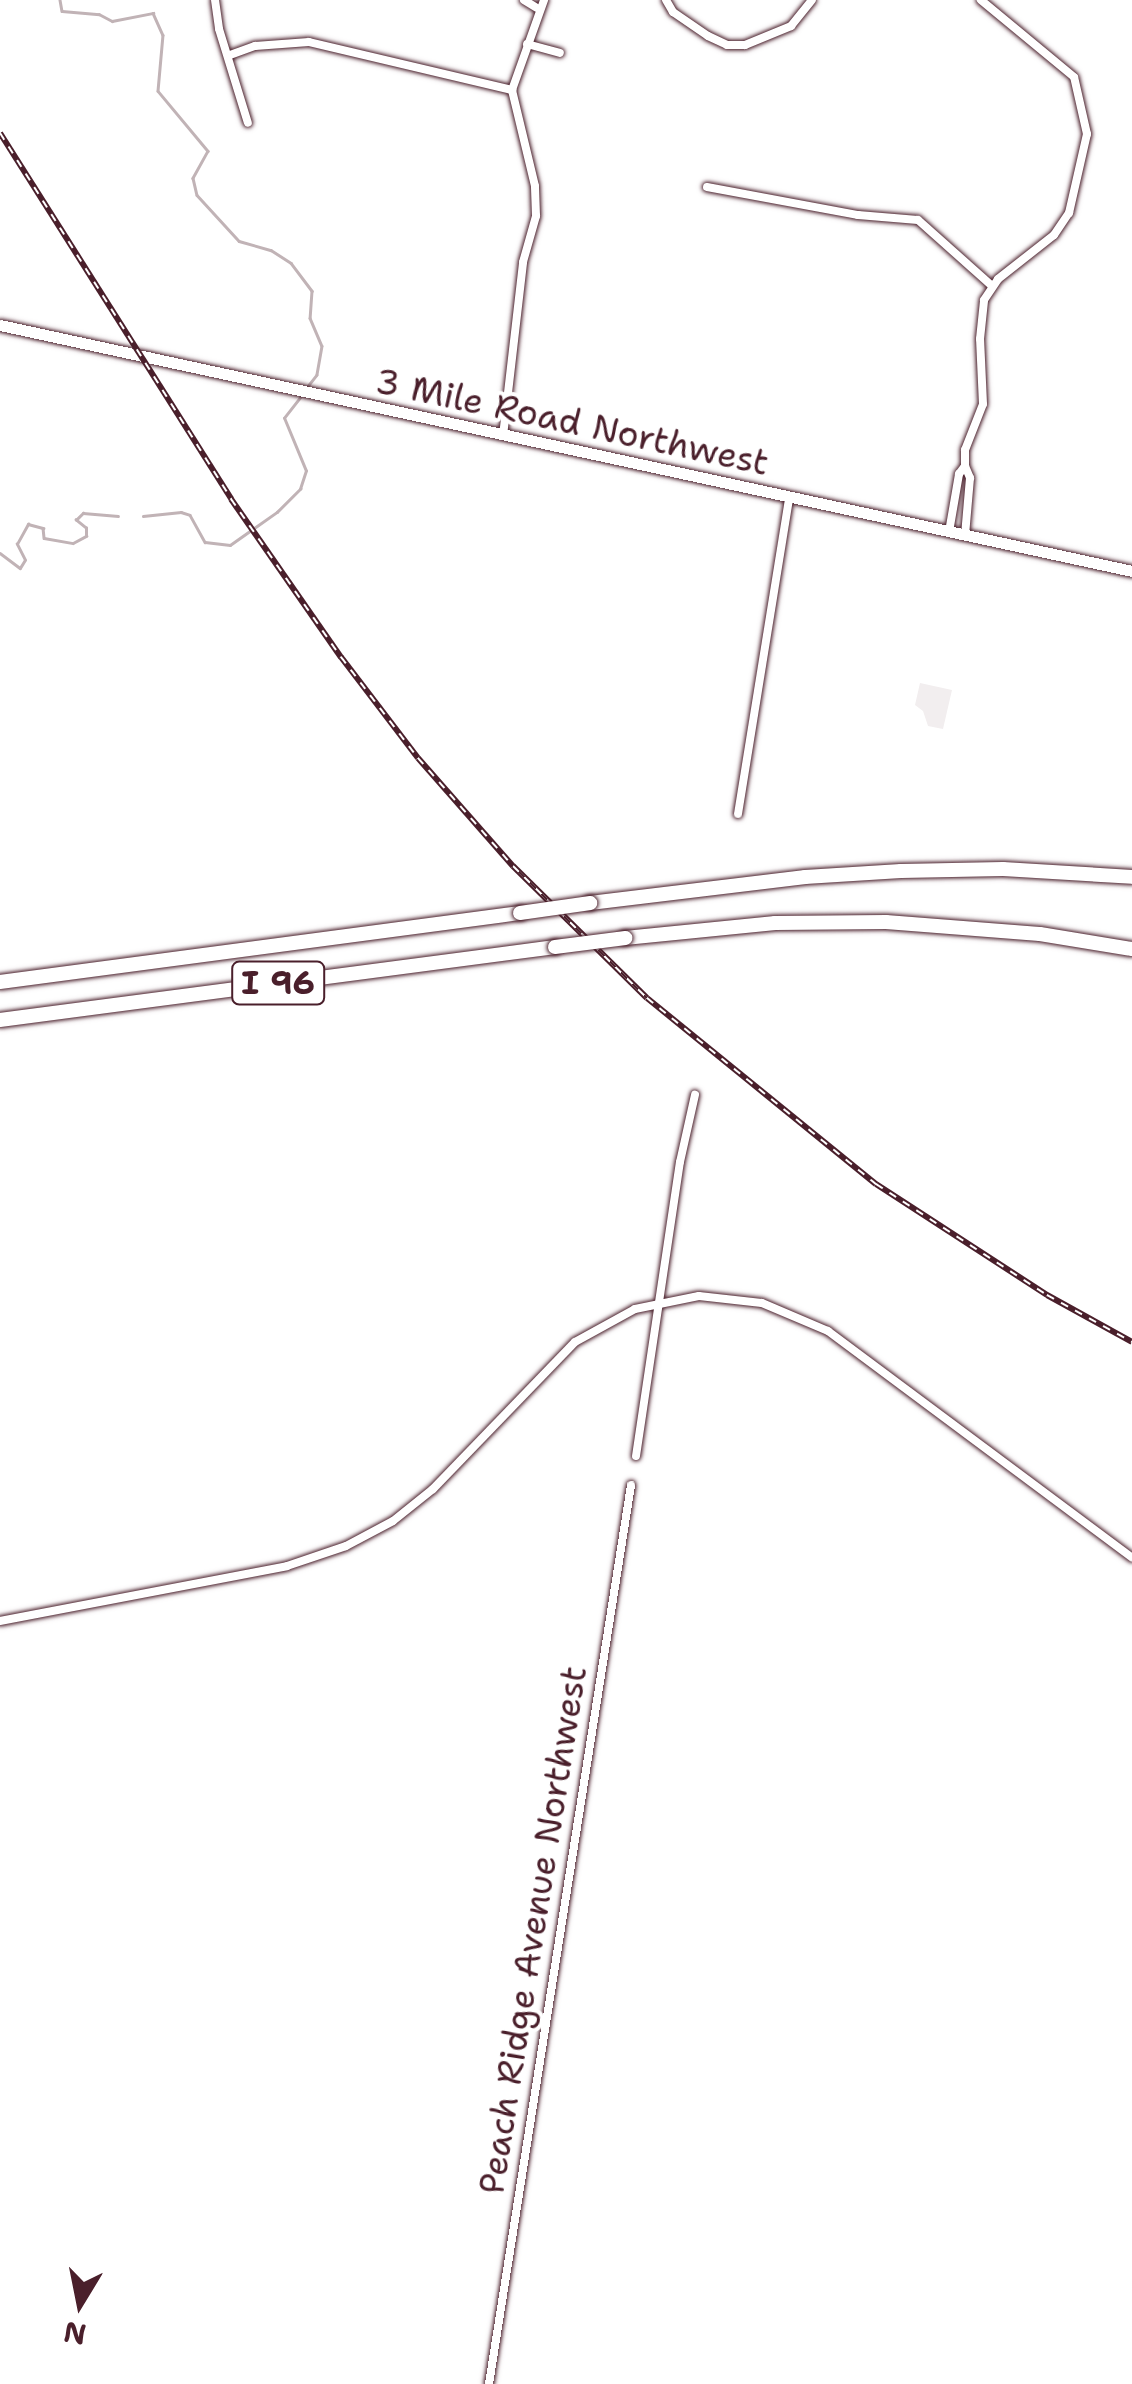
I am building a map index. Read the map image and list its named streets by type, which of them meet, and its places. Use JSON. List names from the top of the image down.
{
  "streets": {
    "highway": ["I 96"],
    "main road": ["3 Mile Road Northwest"],
    "street": ["Peach Ridge Avenue Northwest"]
  },
  "north": "bottom"
}
